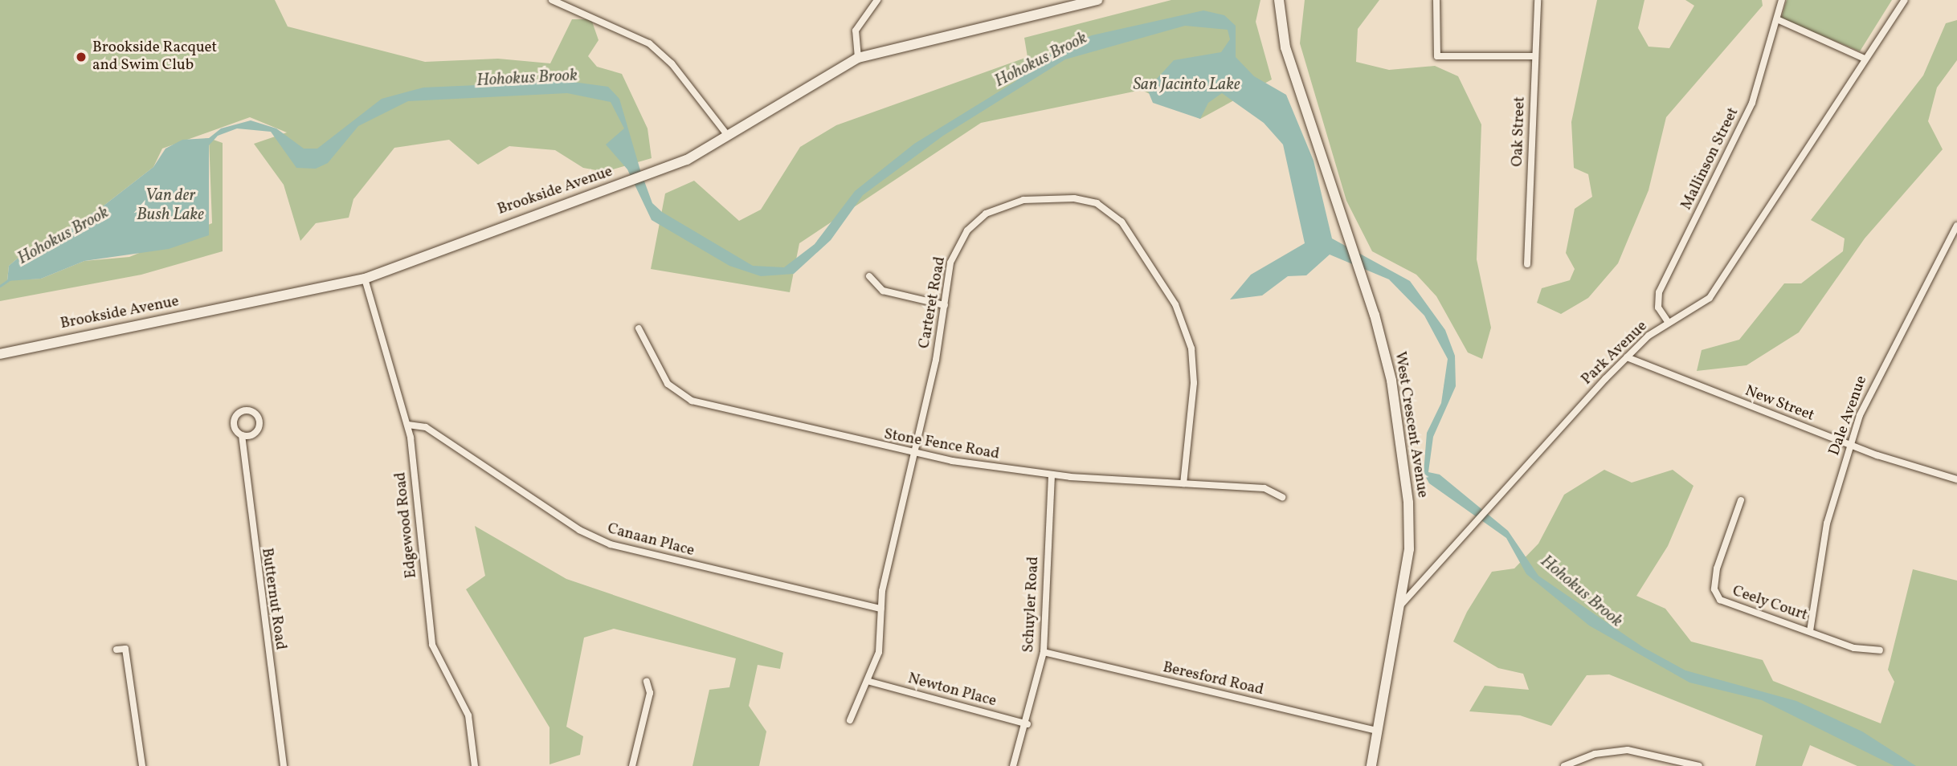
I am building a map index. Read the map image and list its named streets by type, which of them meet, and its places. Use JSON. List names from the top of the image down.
{
  "streets": {
    "street": [
      "Oak Street",
      "Mallinson Street",
      "Brookside Avenue",
      "Carteret Road",
      "Park Avenue",
      "New Street",
      "Dale Avenue",
      "West Crescent Avenue",
      "Stone Fence Road",
      "Edgewood Road",
      "Canaan Place",
      "Butternut Road",
      "Ceely Court",
      "Schuyler Road",
      "Beresford Road",
      "Newton Place"
    ]
  },
  "crossings": [
    ["Mallinson Street", "Park Avenue"],
    ["Brookside Avenue", "Edgewood Road"],
    ["Carteret Road", "Stone Fence Road"],
    ["Carteret Road", "Canaan Place"],
    ["Carteret Road", "Newton Place"],
    ["Park Avenue", "New Street"],
    ["Park Avenue", "West Crescent Avenue"],
    ["New Street", "Dale Avenue"],
    ["Dale Avenue", "Ceely Court"],
    ["West Crescent Avenue", "Beresford Road"],
    ["Stone Fence Road", "Schuyler Road"],
    ["Edgewood Road", "Canaan Place"],
    ["Schuyler Road", "Beresford Road"],
    ["Schuyler Road", "Newton Place"]
  ],
  "water": ["Hohokus Brook", "San Jacinto Lake", "Van der Bush Lake"],
  "places": ["Brookside Racquet and Swim Club"]
}
